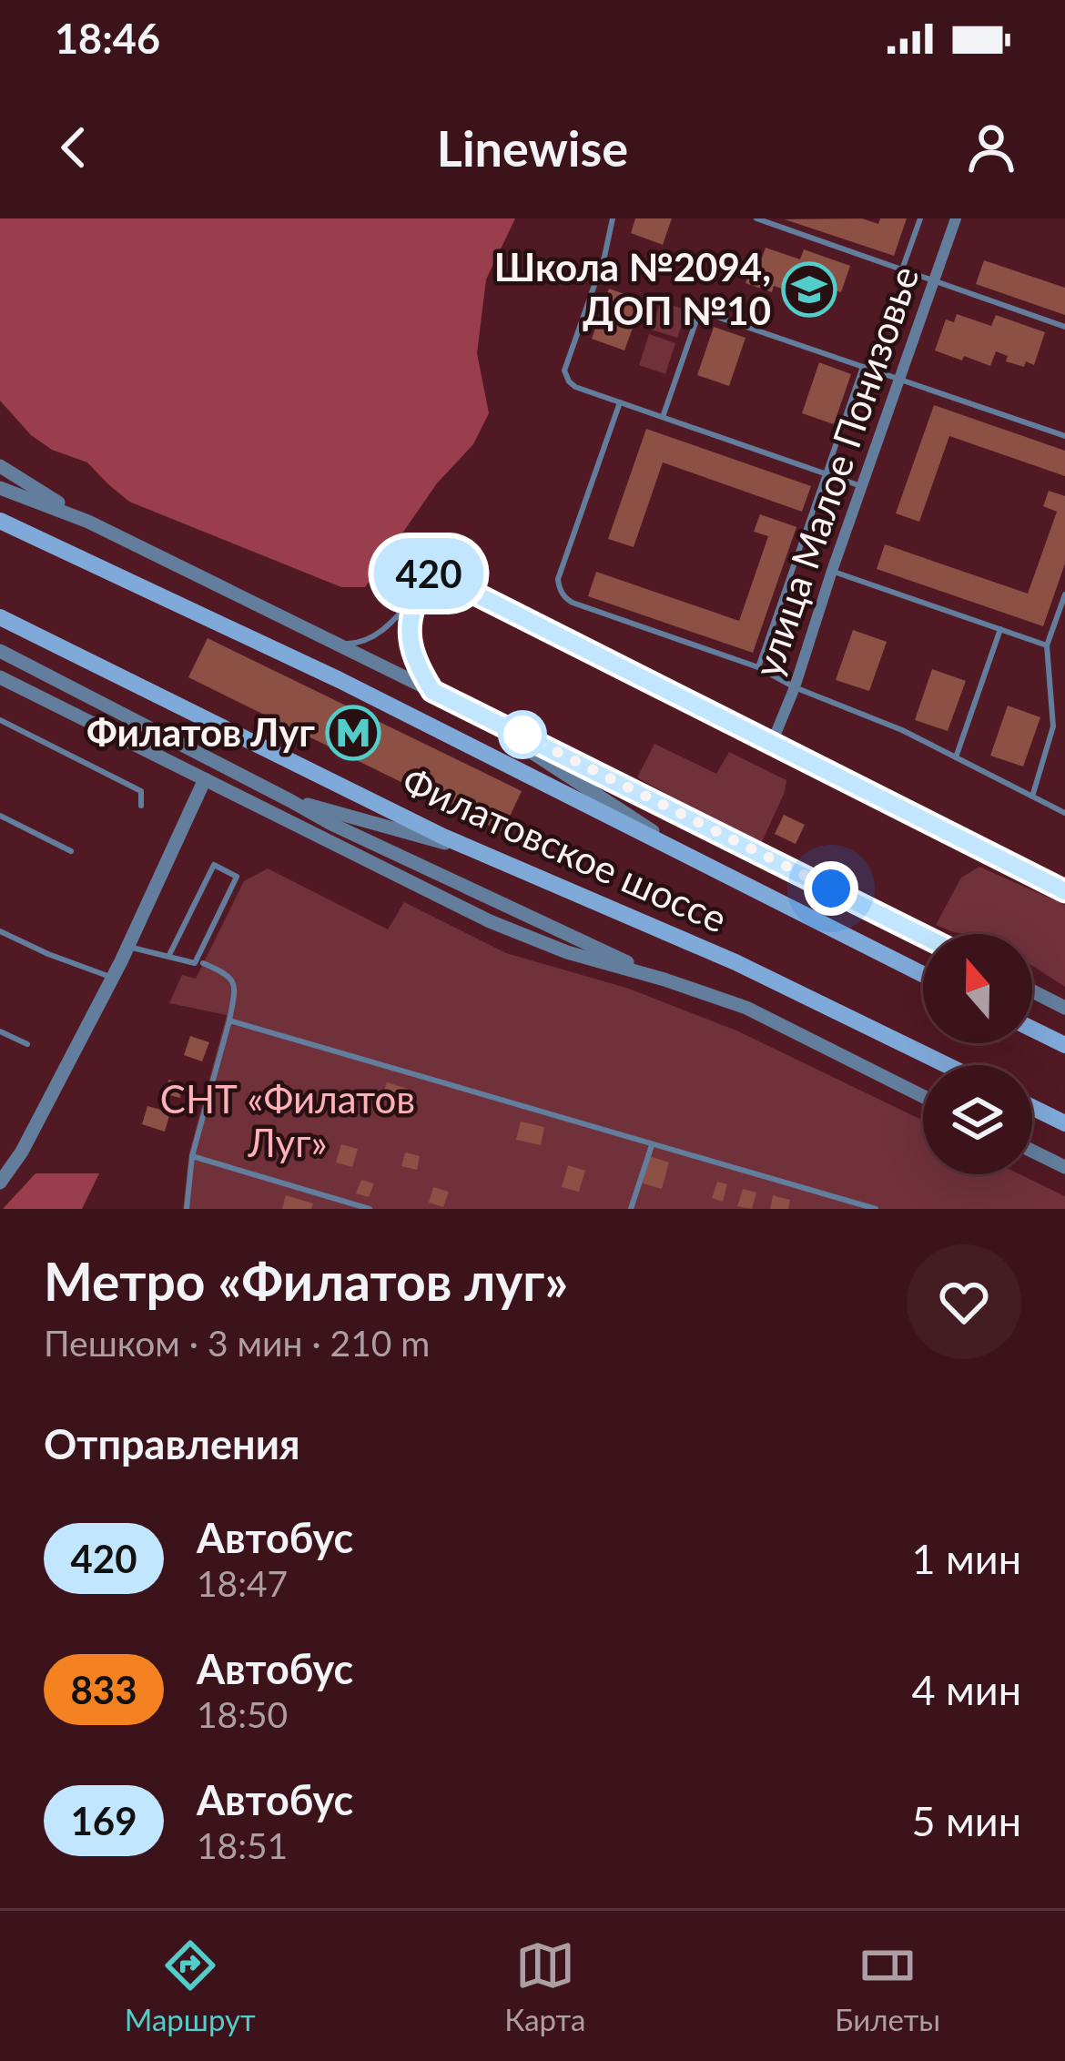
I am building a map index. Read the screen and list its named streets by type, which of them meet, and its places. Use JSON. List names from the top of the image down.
{
  "streets": {
    "main road": ["Филатовское шоссе"],
    "street": ["улица Малое Понизовье"]
  },
  "parks": ["СНТ «Филатов Луг»"],
  "places": {
    "school or university": ["Школа №2094, ДОП №10"],
    "metro station": ["Филатов Луг"]
  },
  "lines": ["bus line 420"],
  "north": "top",
  "page": {
    "status": "18:46",
    "header": "Linewise",
    "on_map": "420",
    "heading": [
      ["Метро «Филатов луг»", "Пешком · 3 мин · 210 m"],
      "Отправления"
    ],
    "list": [
      {
        "mark": "420",
        "name": "Автобус",
        "note": "18:47",
        "value": "1 мин"
      },
      {
        "mark": "833",
        "name": "Автобус",
        "note": "18:50",
        "value": "4 мин"
      },
      {
        "mark": "169",
        "name": "Автобус",
        "note": "18:51",
        "value": "5 мин"
      }
    ],
    "tabs": ["Маршрут", "Карта", "Билеты"]
  }
}
